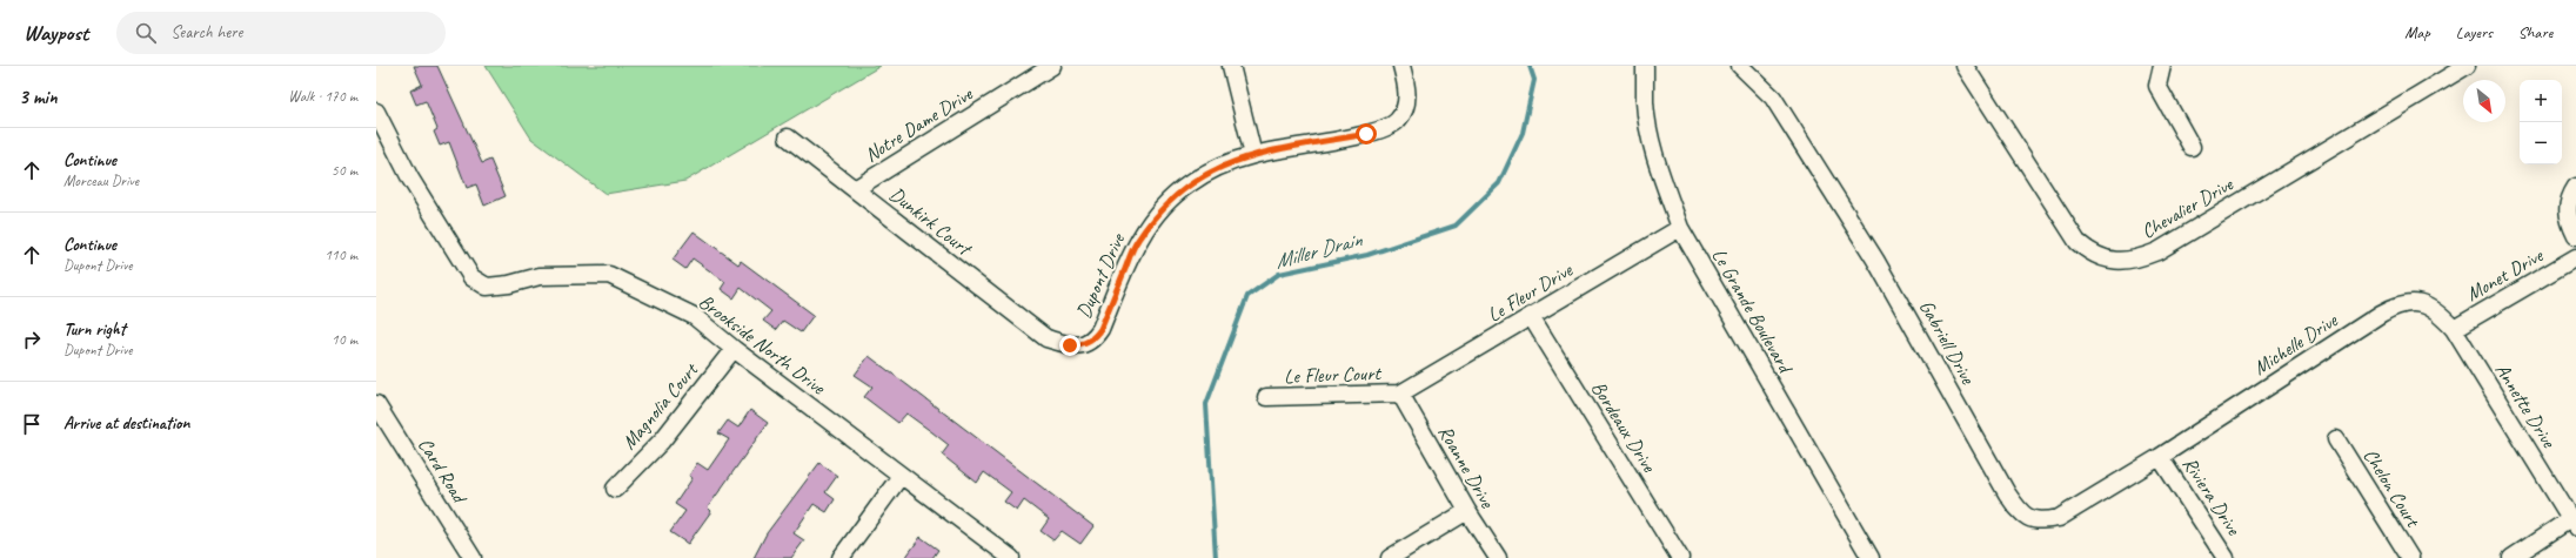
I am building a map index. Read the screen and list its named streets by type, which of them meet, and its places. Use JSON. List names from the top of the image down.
{
  "streets": {
    "street": [
      "Notre Dame Drive",
      "Chevalier Drive",
      "Dunkirk Court",
      "Monet Drive",
      "Dupont Drive",
      "Le Fleur Drive",
      "Le Grande Boulevard",
      "Gabriell Drive",
      "Brookside North Drive",
      "Michelle Drive",
      "Le Fleur Court",
      "Annette Drive",
      "Magnolia Court",
      "Bordeaux Drive",
      "Roanne Drive",
      "Card Road",
      "Chelon Court",
      "Riviera Drive"
    ]
  },
  "crossings": [
    ["Notre Dame Drive", "Dunkirk Court"],
    ["Dunkirk Court", "Dupont Drive"],
    ["Monet Drive", "Michelle Drive"],
    ["Monet Drive", "Annette Drive"],
    ["Le Fleur Drive", "Le Grande Boulevard"],
    ["Le Fleur Drive", "Le Fleur Court"],
    ["Le Fleur Drive", "Bordeaux Drive"],
    ["Le Fleur Drive", "Roanne Drive"],
    ["Gabriell Drive", "Michelle Drive"],
    ["Gabriell Drive", "Riviera Drive"],
    ["Brookside North Drive", "Magnolia Court"],
    ["Michelle Drive", "Annette Drive"],
    ["Michelle Drive", "Riviera Drive"],
    ["Le Fleur Court", "Roanne Drive"]
  ],
  "water": ["Miller Drain"],
  "north": "bottom right",
  "page": {
    "header": "Waypost",
    "search": "Search here",
    "nav": ["Map", "Layers", "Share"],
    "heading": ["3 min", "Walk · 170 m"],
    "map_buttons": ["+", "−"],
    "list": [
      ["Continue", "Morceau Drive", "50 m"],
      ["Continue", "Dupont Drive", "110 m"],
      ["Turn right", "Dupont Drive", "10 m"],
      "Arrive at destination"
    ]
  }
}
